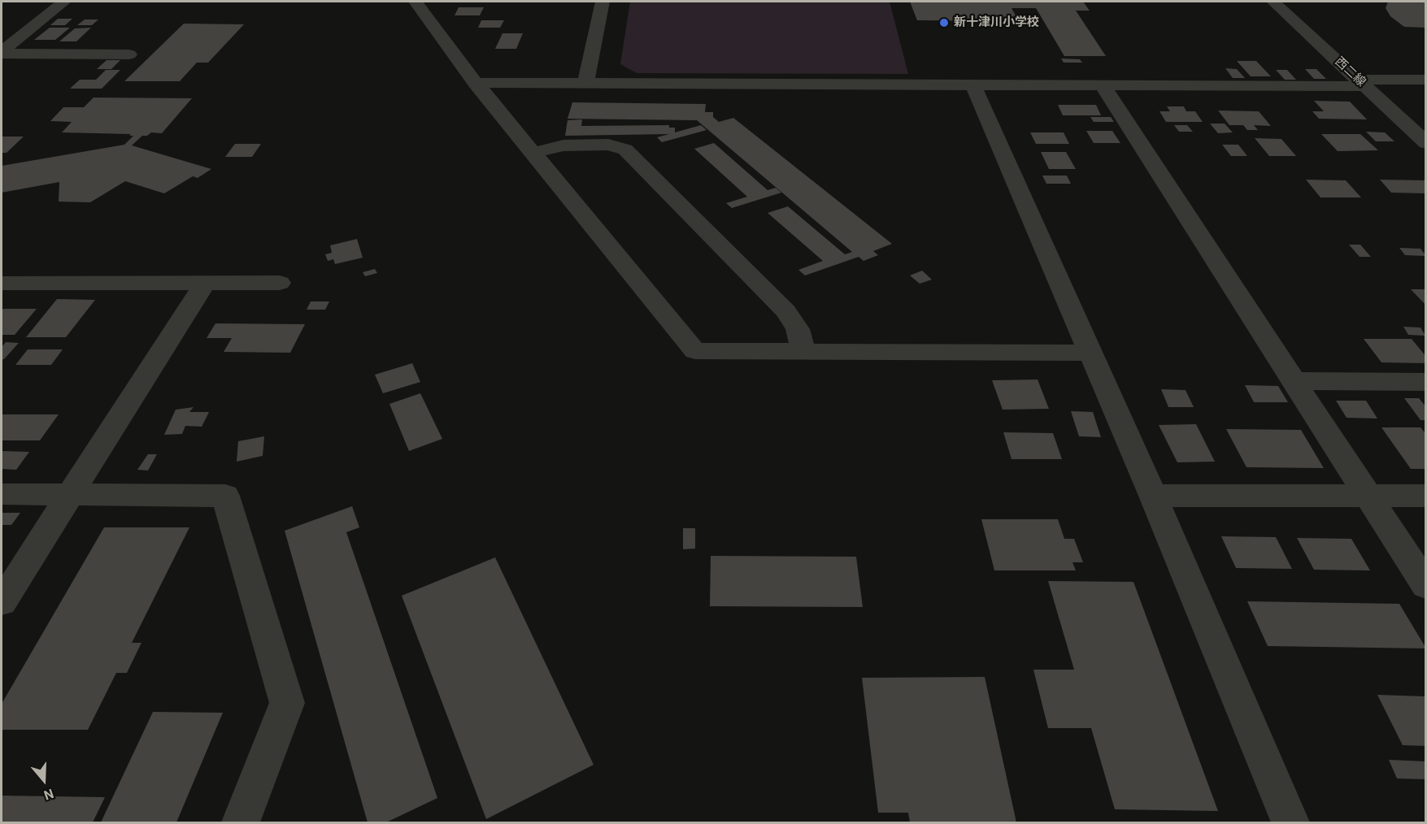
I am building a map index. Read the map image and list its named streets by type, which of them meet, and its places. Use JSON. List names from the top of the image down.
{
  "streets": {
    "street": ["西二線"]
  },
  "places": ["新十津川小学校"],
  "north": "bottom"
}
